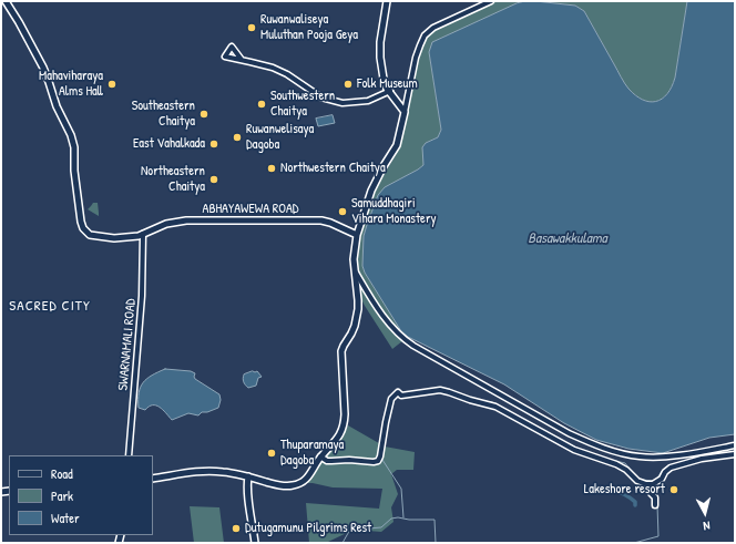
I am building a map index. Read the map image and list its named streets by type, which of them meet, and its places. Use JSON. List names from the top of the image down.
{
  "streets": {
    "main road": ["ABHAYAWEWA ROAD"],
    "street": ["SWARNAMALI ROAD"]
  },
  "crossings": [
    ["ABHAYAWEWA ROAD", "SWARNAMALI ROAD"]
  ],
  "districts": ["SACRED CITY"],
  "water": ["Basawakkulama"],
  "places": [
    "Ruwanwaliseya Muluthan Pooja Geya",
    "Mahaviharaya Alms Hall",
    "Folk Museum",
    "Southwestern Chaitya",
    "Southeastern Chaitya",
    "Ruwanwelisaya Dagoba",
    "East Vahalkada",
    "Northwestern Chaitya",
    "Northeastern Chaitya",
    "Samuddhagiri Vihara Monastery",
    "Thuparamaya Dagoba",
    "Lakeshore resort",
    "Dutugamunu Pilgrims Rest"
  ],
  "legend": ["Road", "Park", "Water"],
  "north": "bottom"
}
